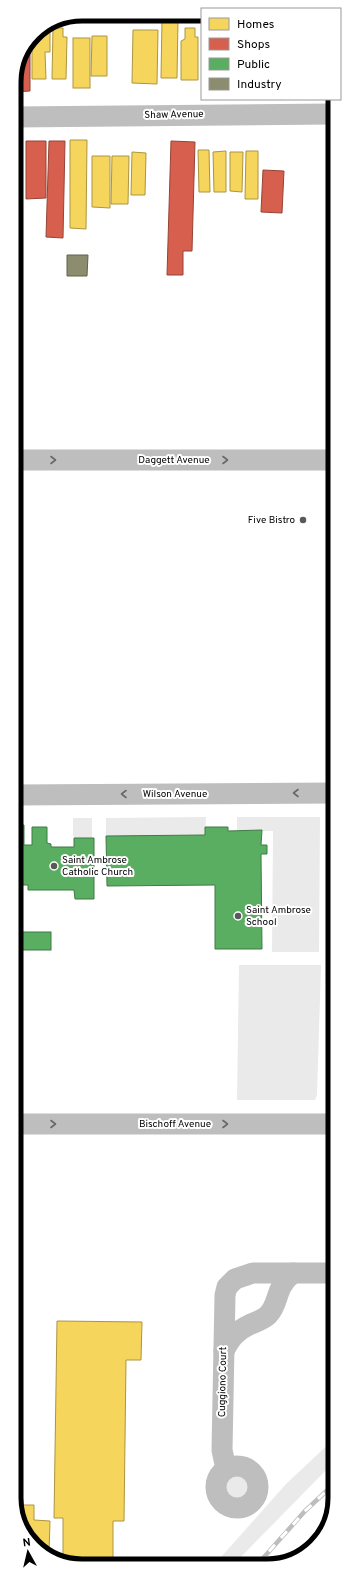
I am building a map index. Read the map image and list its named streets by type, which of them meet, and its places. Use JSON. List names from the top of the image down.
{
  "streets": {
    "street": [
      "Shaw Avenue",
      "Daggett Avenue",
      "Wilson Avenue",
      "Bischoff Avenue",
      "Cuggiono Court"
    ]
  },
  "one_way": ["Daggett Avenue", "Wilson Avenue", "Bischoff Avenue"],
  "places": ["Five Bistro", "Saint Ambrose Catholic Church", "Saint Ambrose School"],
  "legend": [
    "Homes",
    "Shops",
    "Public",
    "Industry"
  ],
  "north": "top"
}
